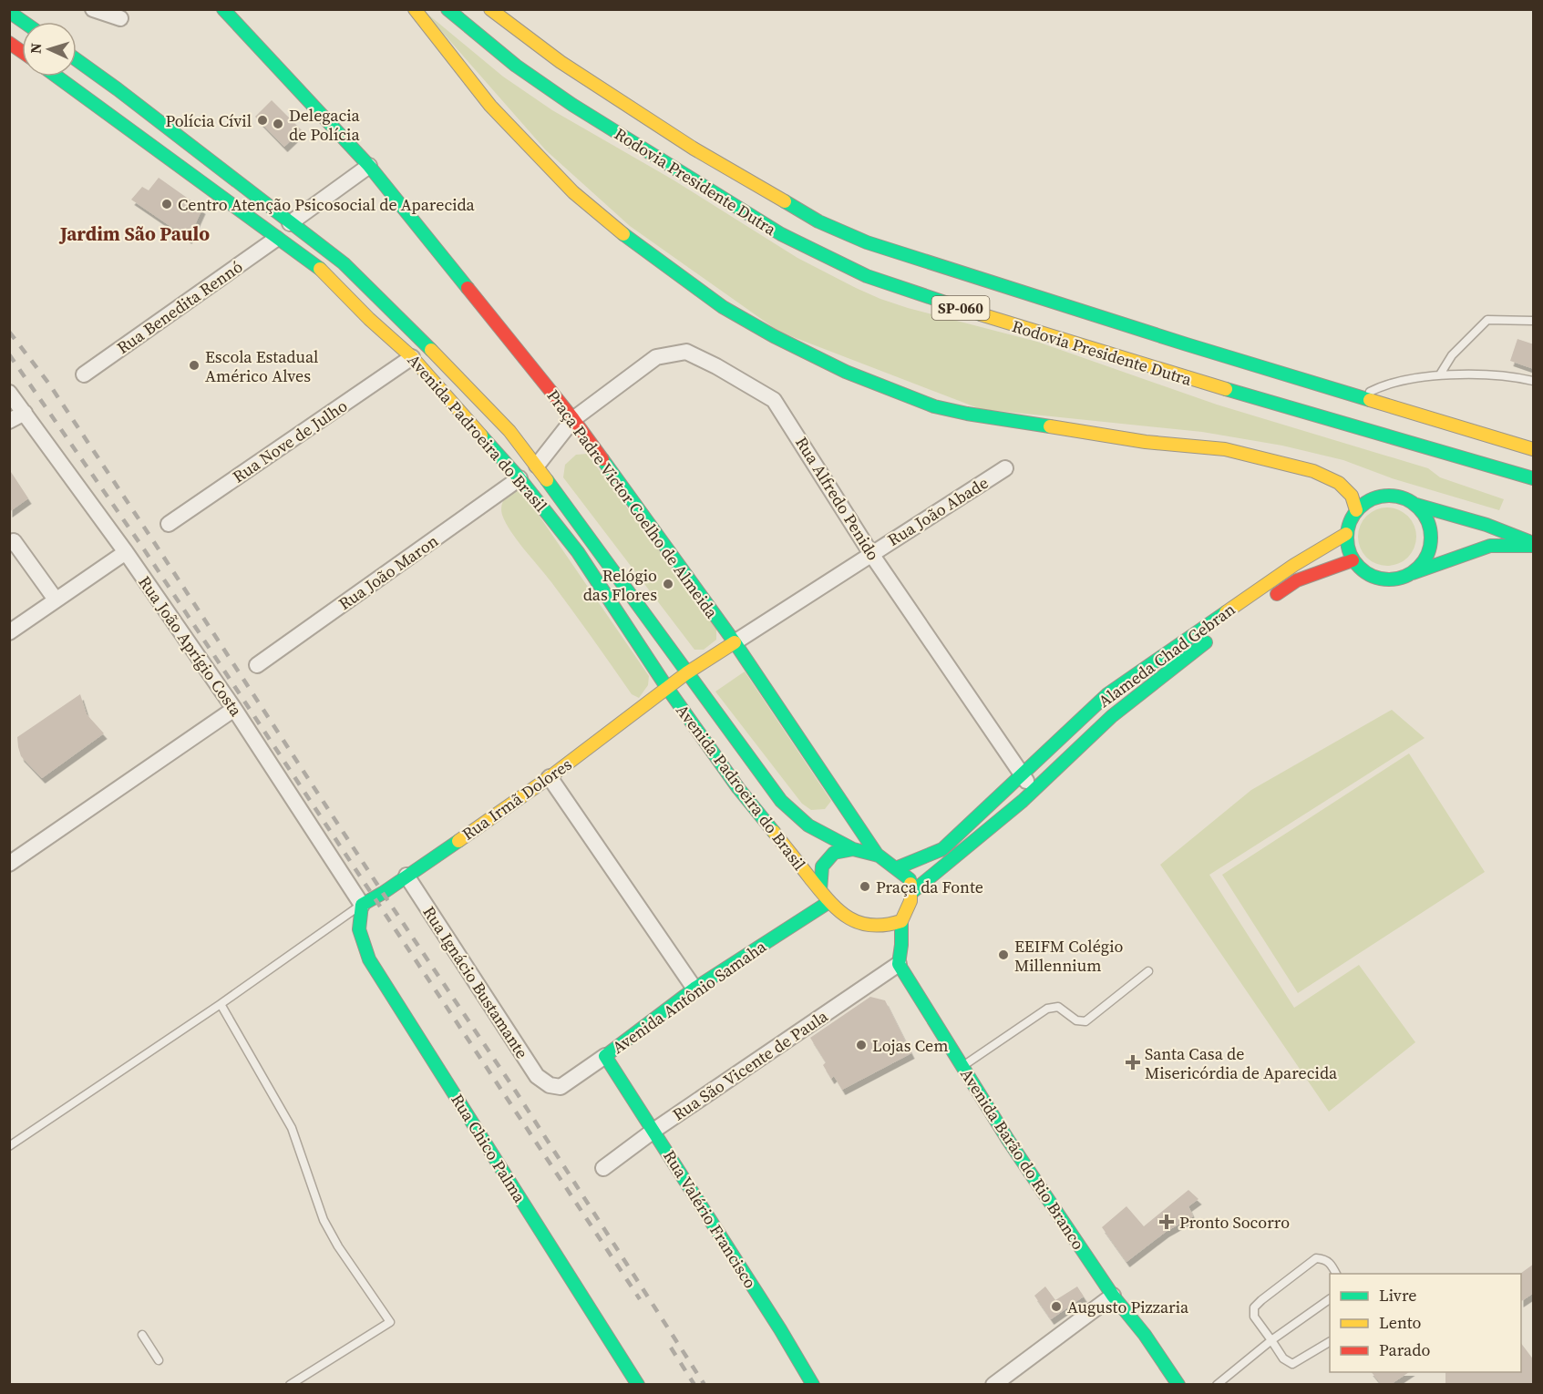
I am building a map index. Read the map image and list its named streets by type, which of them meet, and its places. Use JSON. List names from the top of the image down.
{
  "streets": {
    "main road": [
      "Rodovia Presidente Dutra",
      "SP-060",
      "Avenida Padroeira do Brasil",
      "Praça Padre Victor Coelho de Almeida",
      "Alameda Chad Gebran",
      "Rua Irmã Dolores",
      "Avenida Antônio Samaha",
      "Rua Chico Palma",
      "Avenida Barão do Rio Branco",
      "Rua Valério Francisco"
    ],
    "street": [
      "Rua Benedita Rennó",
      "Rua Nove de Julho",
      "Rua Alfredo Penido",
      "Rua João Abade",
      "Rua João Maron",
      "Rua João Aprígio Costa",
      "Rua Ignácio Bustamante",
      "Rua São Vicente de Paula"
    ]
  },
  "crossings": [
    ["Rua Benedita Rennó", "Avenida Padroeira do Brasil"],
    ["Avenida Padroeira do Brasil", "Rua Nove de Julho"],
    ["Avenida Padroeira do Brasil", "Praça Padre Victor Coelho de Almeida"],
    ["Avenida Padroeira do Brasil", "Rua João Maron"],
    ["Avenida Padroeira do Brasil", "Alameda Chad Gebran"],
    ["Avenida Padroeira do Brasil", "Rua Irmã Dolores"],
    ["Avenida Padroeira do Brasil", "Avenida Antônio Samaha"],
    ["Rua Alfredo Penido", "Praça Padre Victor Coelho de Almeida"],
    ["Rua Alfredo Penido", "Rua João Abade"],
    ["Rua Alfredo Penido", "Alameda Chad Gebran"],
    ["Praça Padre Victor Coelho de Almeida", "Rua João Abade"],
    ["Praça Padre Victor Coelho de Almeida", "Alameda Chad Gebran"],
    ["Praça Padre Victor Coelho de Almeida", "Rua Irmã Dolores"],
    ["Praça Padre Victor Coelho de Almeida", "Avenida Antônio Samaha"],
    ["Rua João Abade", "Rua Irmã Dolores"],
    ["Rua João Aprígio Costa", "Rua Irmã Dolores"],
    ["Rua João Aprígio Costa", "Rua Chico Palma"],
    ["Alameda Chad Gebran", "Avenida Antônio Samaha"],
    ["Rua Irmã Dolores", "Rua Ignácio Bustamante"],
    ["Rua Irmã Dolores", "Rua Chico Palma"],
    ["Rua Ignácio Bustamante", "Avenida Antônio Samaha"],
    ["Avenida Antônio Samaha", "Rua Valério Francisco"],
    ["Rua São Vicente de Paula", "Avenida Barão do Rio Branco"],
    ["Rua São Vicente de Paula", "Rua Valério Francisco"]
  ],
  "districts": ["Jardim São Paulo"],
  "places": {
    "other": [
      "Polícia Cívil",
      "Delegacia de Polícia",
      "Centro Atenção Psicosocial de Aparecida",
      "Escola Estadual Américo Alves",
      "Relógio das Flores",
      "Praça da Fonte",
      "EEIFM Colégio Millennium",
      "Lojas Cem",
      "Augusto Pizzaria"
    ],
    "health": ["Santa Casa de Misericórdia de Aparecida", "Pronto Socorro"]
  },
  "legend": ["Livre", "Lento", "Parado"],
  "north": "left"
}
